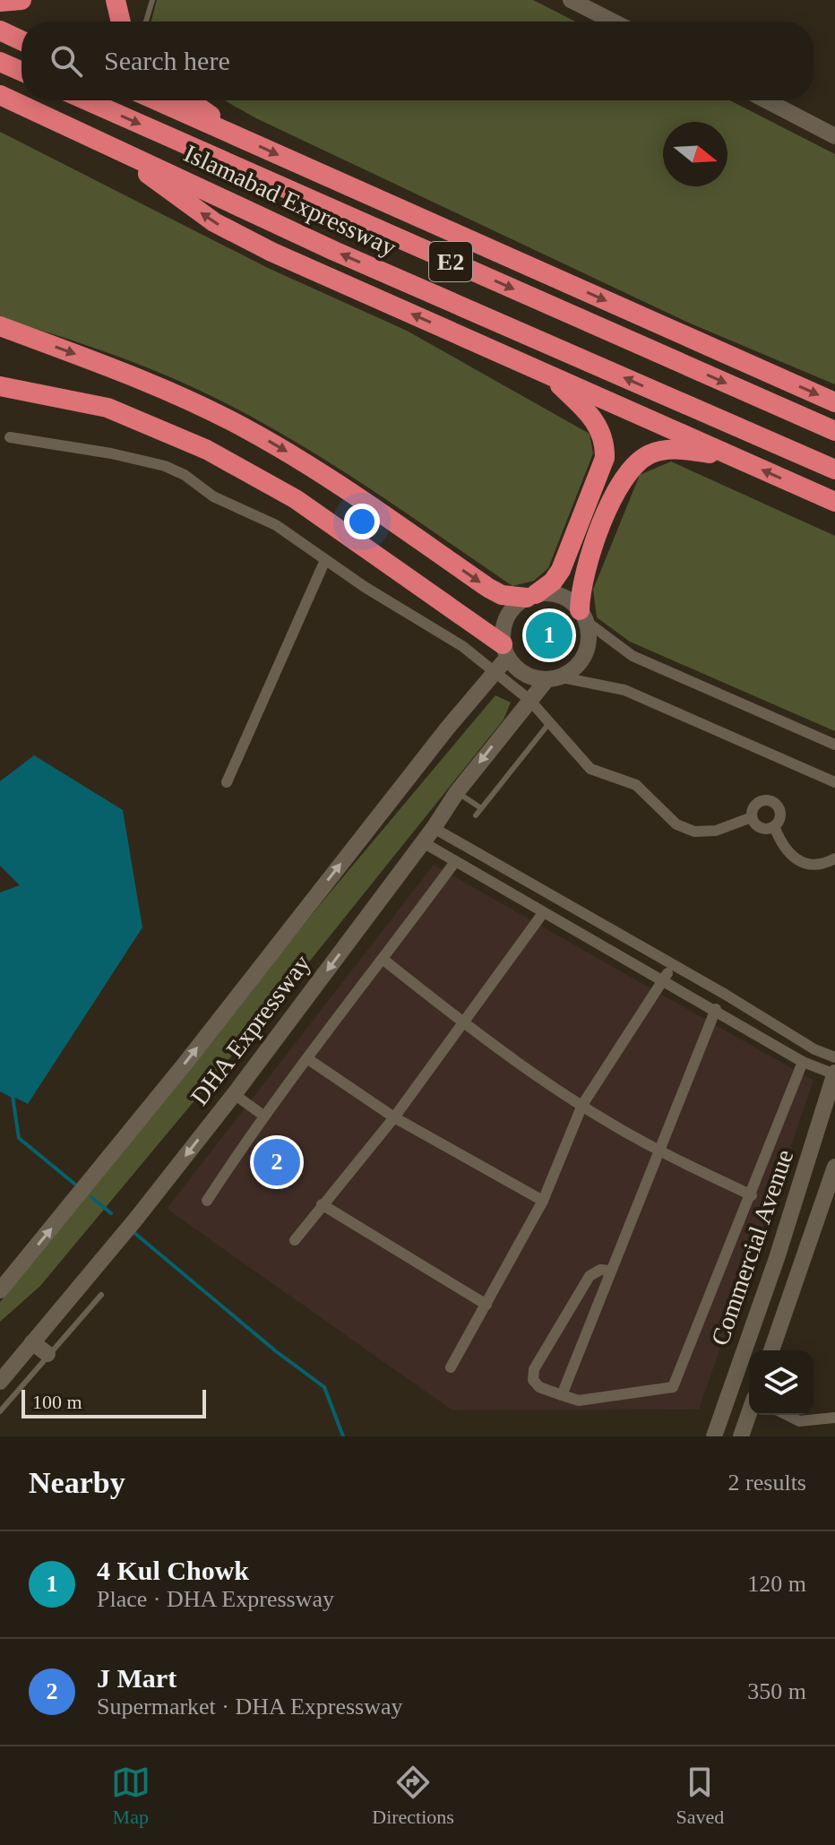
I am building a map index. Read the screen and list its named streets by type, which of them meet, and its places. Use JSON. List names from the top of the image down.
{
  "streets": {
    "highway": ["Islamabad Expressway", "E2"],
    "main road": ["DHA Expressway", "Commercial Avenue"]
  },
  "scale_bar": "100 m",
  "north": "right",
  "page": {
    "search": "Search here",
    "pins": ["1", "2"],
    "scale": "100 m",
    "heading": ["Nearby", "2 results"],
    "list": [
      {
        "mark": "1",
        "name": "4 Kul Chowk",
        "note": "Place · DHA Expressway",
        "value": "120 m"
      },
      {
        "mark": "2",
        "name": "J Mart",
        "note": "Supermarket · DHA Expressway",
        "value": "350 m"
      }
    ],
    "nav": ["Map", "Directions", "Saved"]
  }
}
